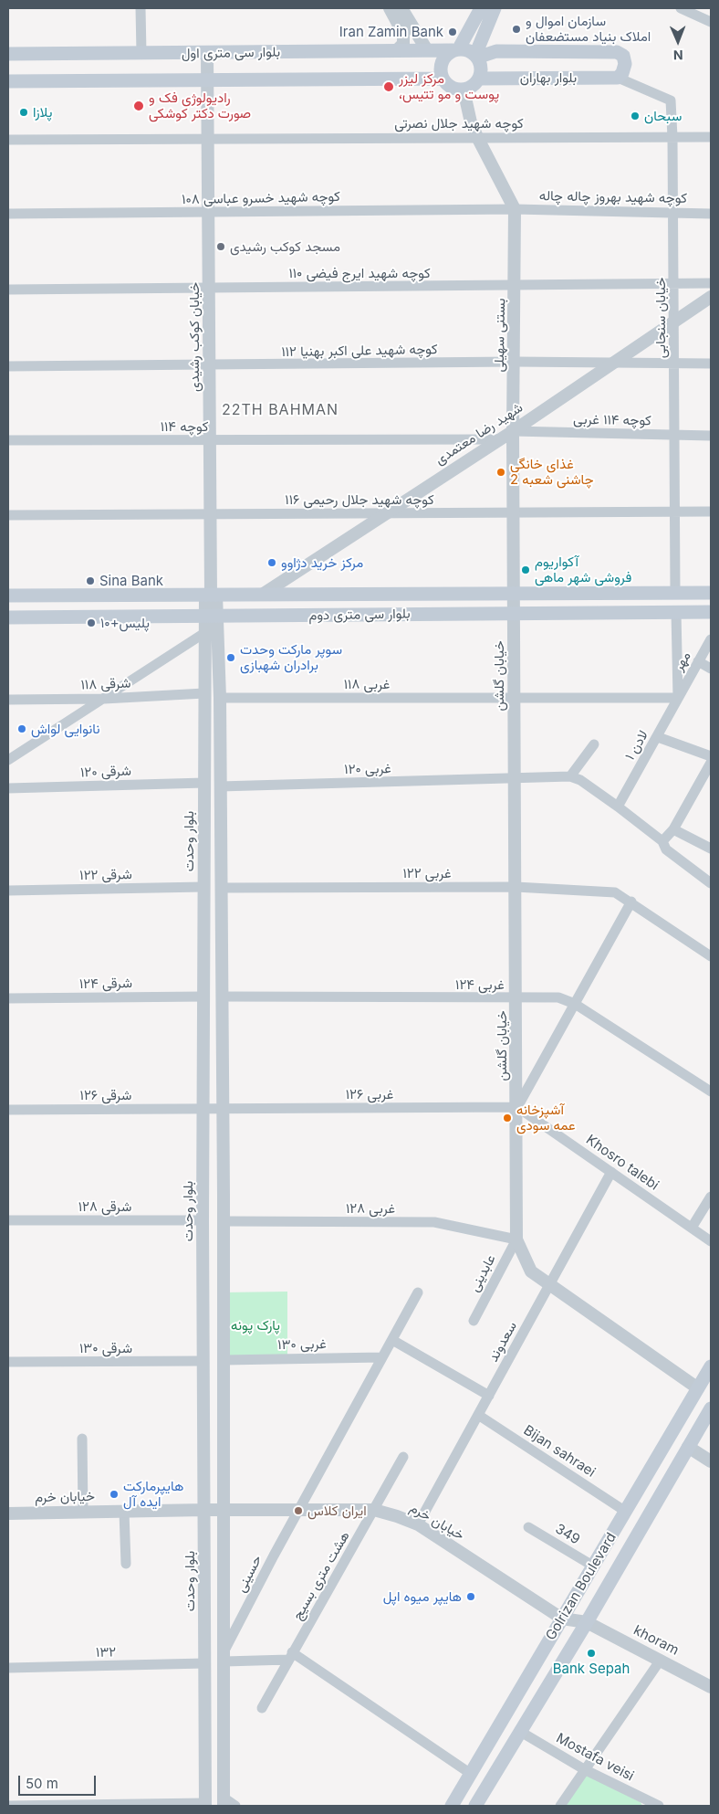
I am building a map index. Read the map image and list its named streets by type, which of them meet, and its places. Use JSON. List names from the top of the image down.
{
  "streets": {
    "main road": [
      "بلوار سی متری اول",
      "بلوار بهاران",
      "بلوار سی متری دوم",
      "Golrizan Boulevard"
    ],
    "street": [
      "کوچه شهید جلال نصرتی",
      "کوچه شهید بهروز چاله چاله",
      "کوچه شهید خسرو عباسی ۱۰۸",
      "کوچه شهید ایرج فیضی ۱۱۰",
      "خیابان سنجابی",
      "بستنی سهیلی",
      "خیابان کوکب رشیدی",
      "کوچه شهید علی اکبر بهنیا ۱۱۲",
      "کوچه ۱۱۴ غربی",
      "کوچه ۱۱۴",
      "شهید رضا معتمدی",
      "کوچه شهید جلال رحیمی ۱۱۶",
      "مهر",
      "خیابان گلشن",
      "۱۱۸ شرقی",
      "۱۱۸ غربی",
      "لادن ۱",
      "۱۲۰ غربی",
      "۱۲۰ شرقی",
      "بلوار وحدت",
      "۱۲۲ غربی",
      "۱۲۲ شرقی",
      "۱۲۴ شرقی",
      "۱۲۴ غربی",
      "۱۲۶ غربی",
      "۱۲۶ شرقی",
      "Khosro talebi",
      "۱۲۸ شرقی",
      "۱۲۸ غربی",
      "عابدینی",
      "سعدوند",
      "۱۳۰ غربی",
      "۱۳۰ شرقی",
      "Bijan sahraei",
      "خیابان خرم",
      "349",
      "حسینی",
      "هشت متری بسیج",
      "khoram",
      "۱۳۲",
      "Mostafa veisi"
    ]
  },
  "crossings": [
    ["بلوار سی متری اول", "بلوار بهاران"],
    ["بلوار سی متری اول", "بستنی سهیلی"],
    ["بلوار سی متری اول", "خیابان کوکب رشیدی"],
    ["بلوار بهاران", "خیابان سنجابی"],
    ["بلوار بهاران", "بستنی سهیلی"],
    ["کوچه شهید جلال نصرتی", "خیابان سنجابی"],
    ["کوچه شهید جلال نصرتی", "بستنی سهیلی"],
    ["کوچه شهید جلال نصرتی", "خیابان کوکب رشیدی"],
    ["کوچه شهید بهروز چاله چاله", "کوچه شهید خسرو عباسی ۱۰۸"],
    ["کوچه شهید بهروز چاله چاله", "خیابان سنجابی"],
    ["کوچه شهید بهروز چاله چاله", "بستنی سهیلی"],
    ["کوچه شهید خسرو عباسی ۱۰۸", "بستنی سهیلی"],
    ["کوچه شهید خسرو عباسی ۱۰۸", "خیابان کوکب رشیدی"],
    ["کوچه شهید ایرج فیضی ۱۱۰", "خیابان سنجابی"],
    ["کوچه شهید ایرج فیضی ۱۱۰", "بستنی سهیلی"],
    ["کوچه شهید ایرج فیضی ۱۱۰", "خیابان کوکب رشیدی"],
    ["خیابان سنجابی", "کوچه شهید علی اکبر بهنیا ۱۱۲"],
    ["خیابان سنجابی", "کوچه ۱۱۴ غربی"],
    ["خیابان سنجابی", "شهید رضا معتمدی"],
    ["خیابان سنجابی", "کوچه شهید جلال رحیمی ۱۱۶"],
    ["خیابان سنجابی", "بلوار سی متری دوم"],
    ["بستنی سهیلی", "کوچه شهید علی اکبر بهنیا ۱۱۲"],
    ["بستنی سهیلی", "کوچه ۱۱۴ غربی"],
    ["بستنی سهیلی", "شهید رضا معتمدی"],
    ["بستنی سهیلی", "کوچه شهید جلال رحیمی ۱۱۶"],
    ["بستنی سهیلی", "بلوار سی متری دوم"],
    ["بستنی سهیلی", "خیابان گلشن"],
    ["خیابان کوکب رشیدی", "کوچه شهید علی اکبر بهنیا ۱۱۲"],
    ["خیابان کوکب رشیدی", "کوچه ۱۱۴"],
    ["خیابان کوکب رشیدی", "کوچه شهید جلال رحیمی ۱۱۶"],
    ["خیابان کوکب رشیدی", "بلوار سی متری دوم"],
    ["خیابان کوکب رشیدی", "بلوار وحدت"],
    ["کوچه شهید علی اکبر بهنیا ۱۱۲", "شهید رضا معتمدی"],
    ["کوچه ۱۱۴ غربی", "شهید رضا معتمدی"],
    ["کوچه ۱۱۴", "شهید رضا معتمدی"],
    ["شهید رضا معتمدی", "کوچه شهید جلال رحیمی ۱۱۶"],
    ["شهید رضا معتمدی", "بلوار سی متری دوم"],
    ["بلوار سی متری دوم", "خیابان گلشن"],
    ["بلوار سی متری دوم", "بلوار وحدت"],
    ["مهر", "۱۱۸ غربی"],
    ["مهر", "لادن ۱"],
    ["خیابان گلشن", "۱۱۸ غربی"],
    ["خیابان گلشن", "۱۲۰ غربی"],
    ["خیابان گلشن", "۱۲۲ غربی"],
    ["خیابان گلشن", "۱۲۴ غربی"],
    ["خیابان گلشن", "۱۲۶ غربی"],
    ["خیابان گلشن", "Khosro talebi"],
    ["خیابان گلشن", "۱۲۸ غربی"],
    ["خیابان گلشن", "عابدینی"],
    ["خیابان گلشن", "سعدوند"],
    ["خیابان گلشن", "Golrizan Boulevard"],
    ["۱۱۸ شرقی", "بلوار وحدت"],
    ["۱۱۸ غربی", "لادن ۱"],
    ["۱۲۰ شرقی", "بلوار وحدت"],
    ["بلوار وحدت", "۱۲۲ شرقی"],
    ["بلوار وحدت", "۱۲۴ شرقی"],
    ["بلوار وحدت", "۱۲۶ غربی"],
    ["بلوار وحدت", "۱۲۶ شرقی"],
    ["بلوار وحدت", "۱۲۸ شرقی"],
    ["بلوار وحدت", "۱۳۰ شرقی"],
    ["بلوار وحدت", "خیابان خرم"],
    ["بلوار وحدت", "۱۳۲"],
    ["۱۲۶ غربی", "۱۲۶ شرقی"],
    ["۱۲۶ غربی", "Khosro talebi"],
    ["Khosro talebi", "سعدوند"],
    ["۱۲۸ غربی", "عابدینی"],
    ["سعدوند", "Bijan sahraei"],
    ["سعدوند", "خیابان خرم"],
    ["۱۳۰ غربی", "حسینی"],
    ["Bijan sahraei", "Golrizan Boulevard"],
    ["خیابان خرم", "حسینی"],
    ["خیابان خرم", "هشت متری بسیج"],
    ["خیابان خرم", "Golrizan Boulevard"],
    ["خیابان خرم", "khoram"],
    ["349", "Golrizan Boulevard"],
    ["Golrizan Boulevard", "khoram"],
    ["Golrizan Boulevard", "Mostafa veisi"]
  ],
  "districts": ["22TH BAHMAN"],
  "parks": ["پارک پونه"],
  "places": [
    "سازمان اموال و املاک بنیاد مستضعفان",
    "Iran Zamin Bank",
    "مرکز لیزر ،پوست و مو تتیس",
    "رادیولوژی فک و صورت دکتر کوشکی",
    "پلازا",
    "سبحان",
    "مسجد کوکب رشیدی",
    "غذای خانگی چاشنی شعبه 2",
    "مرکز خرید دژاوو",
    "آکواریوم فروشی شهر ماهی",
    "Sina Bank",
    "پلیس+۱۰",
    "سوپر مارکت وحدت برادران شهبازی",
    "نانوایی لواش",
    "آشپزخانه عمه سودی",
    "هایپرمارکت ایده آل",
    "ایران کلاس",
    "هایپر میوه اپل",
    "Bank Sepah"
  ],
  "scale_bar": "50 m",
  "north": "bottom"
}
